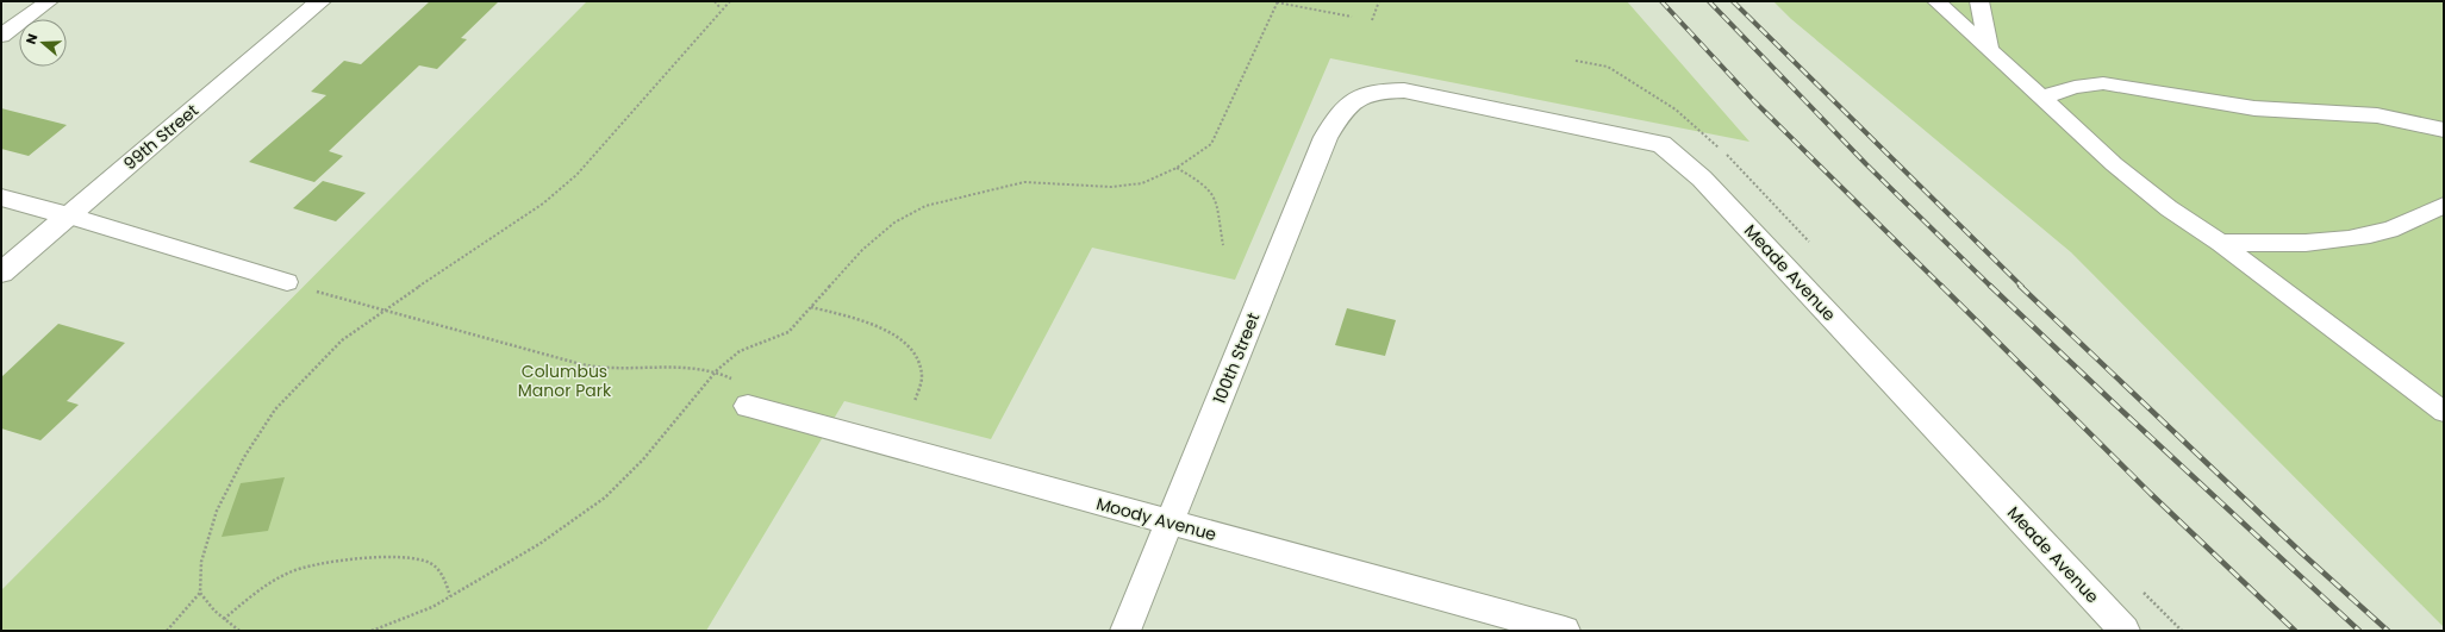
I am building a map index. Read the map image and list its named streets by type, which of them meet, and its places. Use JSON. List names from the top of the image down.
{
  "streets": {
    "street": [
      "99th Street",
      "Meade Avenue",
      "100th Street",
      "Moody Avenue"
    ]
  },
  "crossings": [
    ["Meade Avenue", "100th Street"],
    ["100th Street", "Moody Avenue"]
  ],
  "parks": ["Columbus Manor Park"],
  "north": "left"
}
